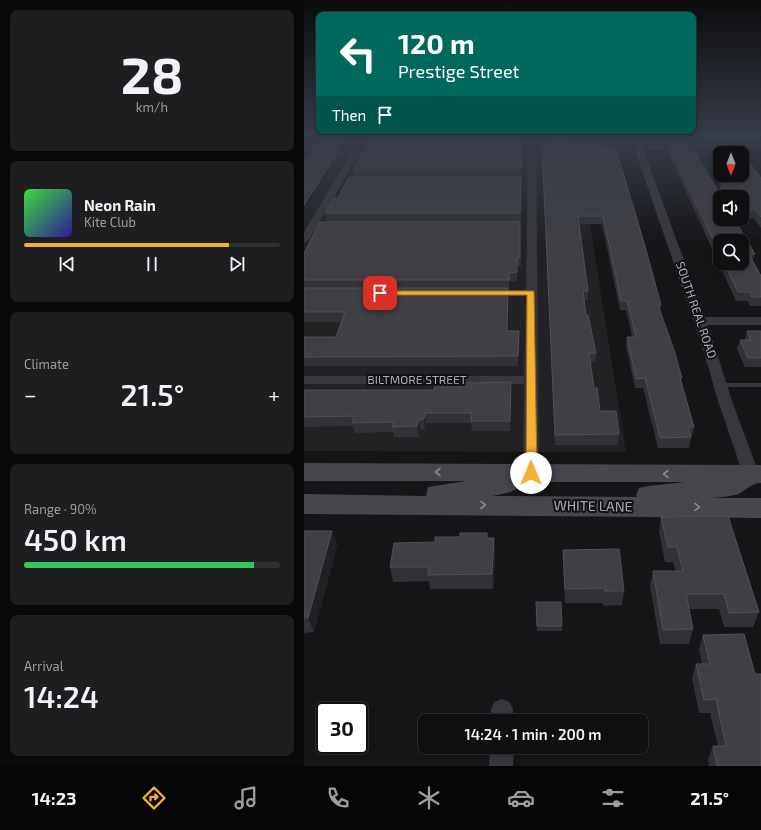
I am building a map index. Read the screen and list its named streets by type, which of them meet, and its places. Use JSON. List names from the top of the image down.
{
  "streets": {
    "main road": ["WHITE LANE"],
    "street": ["SOUTH REAL ROAD", "BILTMORE STREET"]
  },
  "north": "bottom",
  "page": {
    "tile": [
      ["28", "km/h"],
      "Climate",
      ["Range · 90%", "450 km"],
      ["Arrival", "14:24"]
    ],
    "turn": ["120 m", "Prestige Street"],
    "then": "Then",
    "song": ["Neon Rain", "Kite Club"],
    "heat": ["−", "21.5°", "+"],
    "limit": "30",
    "trip": "14:24 · 1 min · 200 m",
    "tabs": ["14:23", "21.5°"]
  }
}
